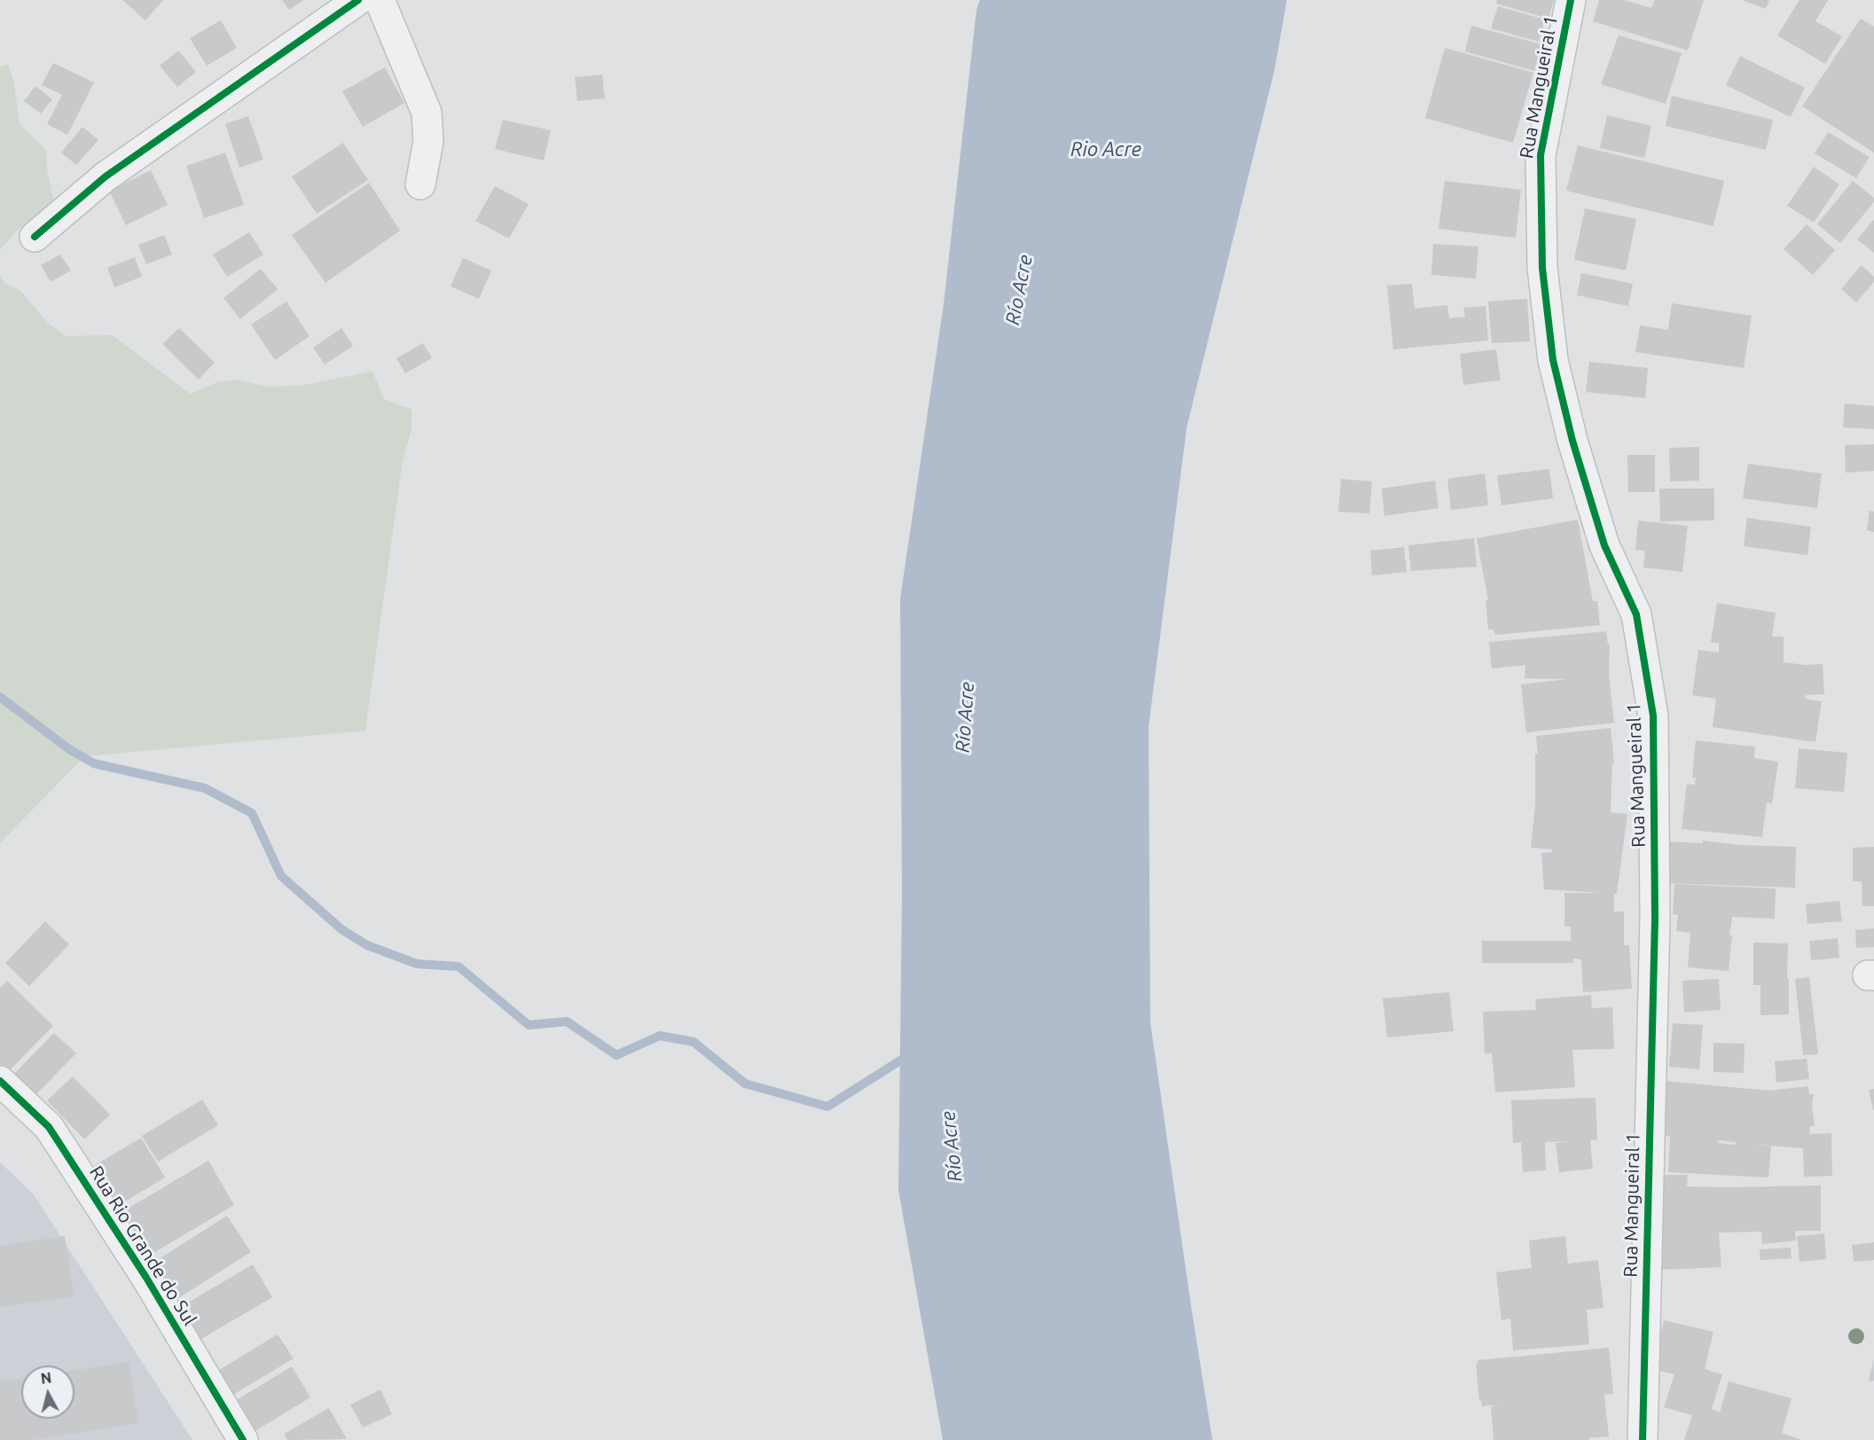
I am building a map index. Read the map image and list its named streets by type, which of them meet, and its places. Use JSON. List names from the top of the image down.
{
  "streets": {
    "street": ["Rua Mangueiral 1", "Rua Rio Grande do Sul"]
  },
  "water": ["Rio Acre", "Río Acre"],
  "north": "top"
}
